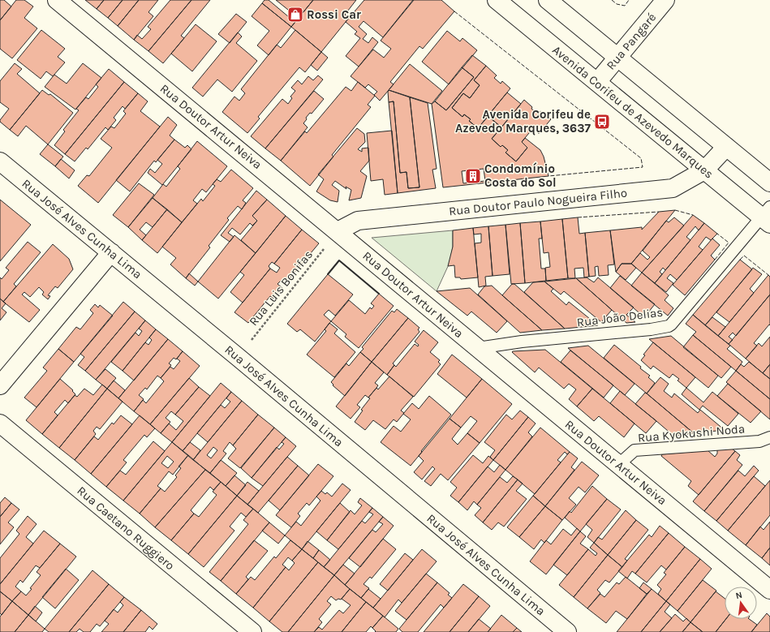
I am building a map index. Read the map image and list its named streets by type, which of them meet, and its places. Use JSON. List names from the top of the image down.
{
  "streets": {
    "street": [
      "Rua Pangaré",
      "Avenida Corifeu de Azevedo Marques",
      "Rua Doutor Artur Neiva",
      "Rua Doutor Paulo Nogueira Filho",
      "Rua José Alves Cunha Lima",
      "Rua Caetano Ruggiero"
    ],
    "lane": ["Rua João Delias", "Rua Kyokushi Noda"],
    "path": ["Rua Luis Bonifas"]
  },
  "crossings": [
    ["Rua Pangaré", "Avenida Corifeu de Azevedo Marques"],
    ["Avenida Corifeu de Azevedo Marques", "Rua Doutor Paulo Nogueira Filho"],
    ["Avenida Corifeu de Azevedo Marques", "Rua João Delias"],
    ["Rua Doutor Artur Neiva", "Rua Doutor Paulo Nogueira Filho"],
    ["Rua Doutor Artur Neiva", "Rua Luis Bonifas"],
    ["Rua Doutor Artur Neiva", "Rua João Delias"],
    ["Rua Doutor Artur Neiva", "Rua Kyokushi Noda"],
    ["Rua Doutor Paulo Nogueira Filho", "Rua Luis Bonifas"],
    ["Rua José Alves Cunha Lima", "Rua Luis Bonifas"]
  ],
  "places": {
    "shop": ["Rossi Car"],
    "bus stop": ["Avenida Corifeu de Azevedo Marques, 3637"],
    "building": ["Condomínio Costa do Sol"]
  },
  "north": "top"
}
